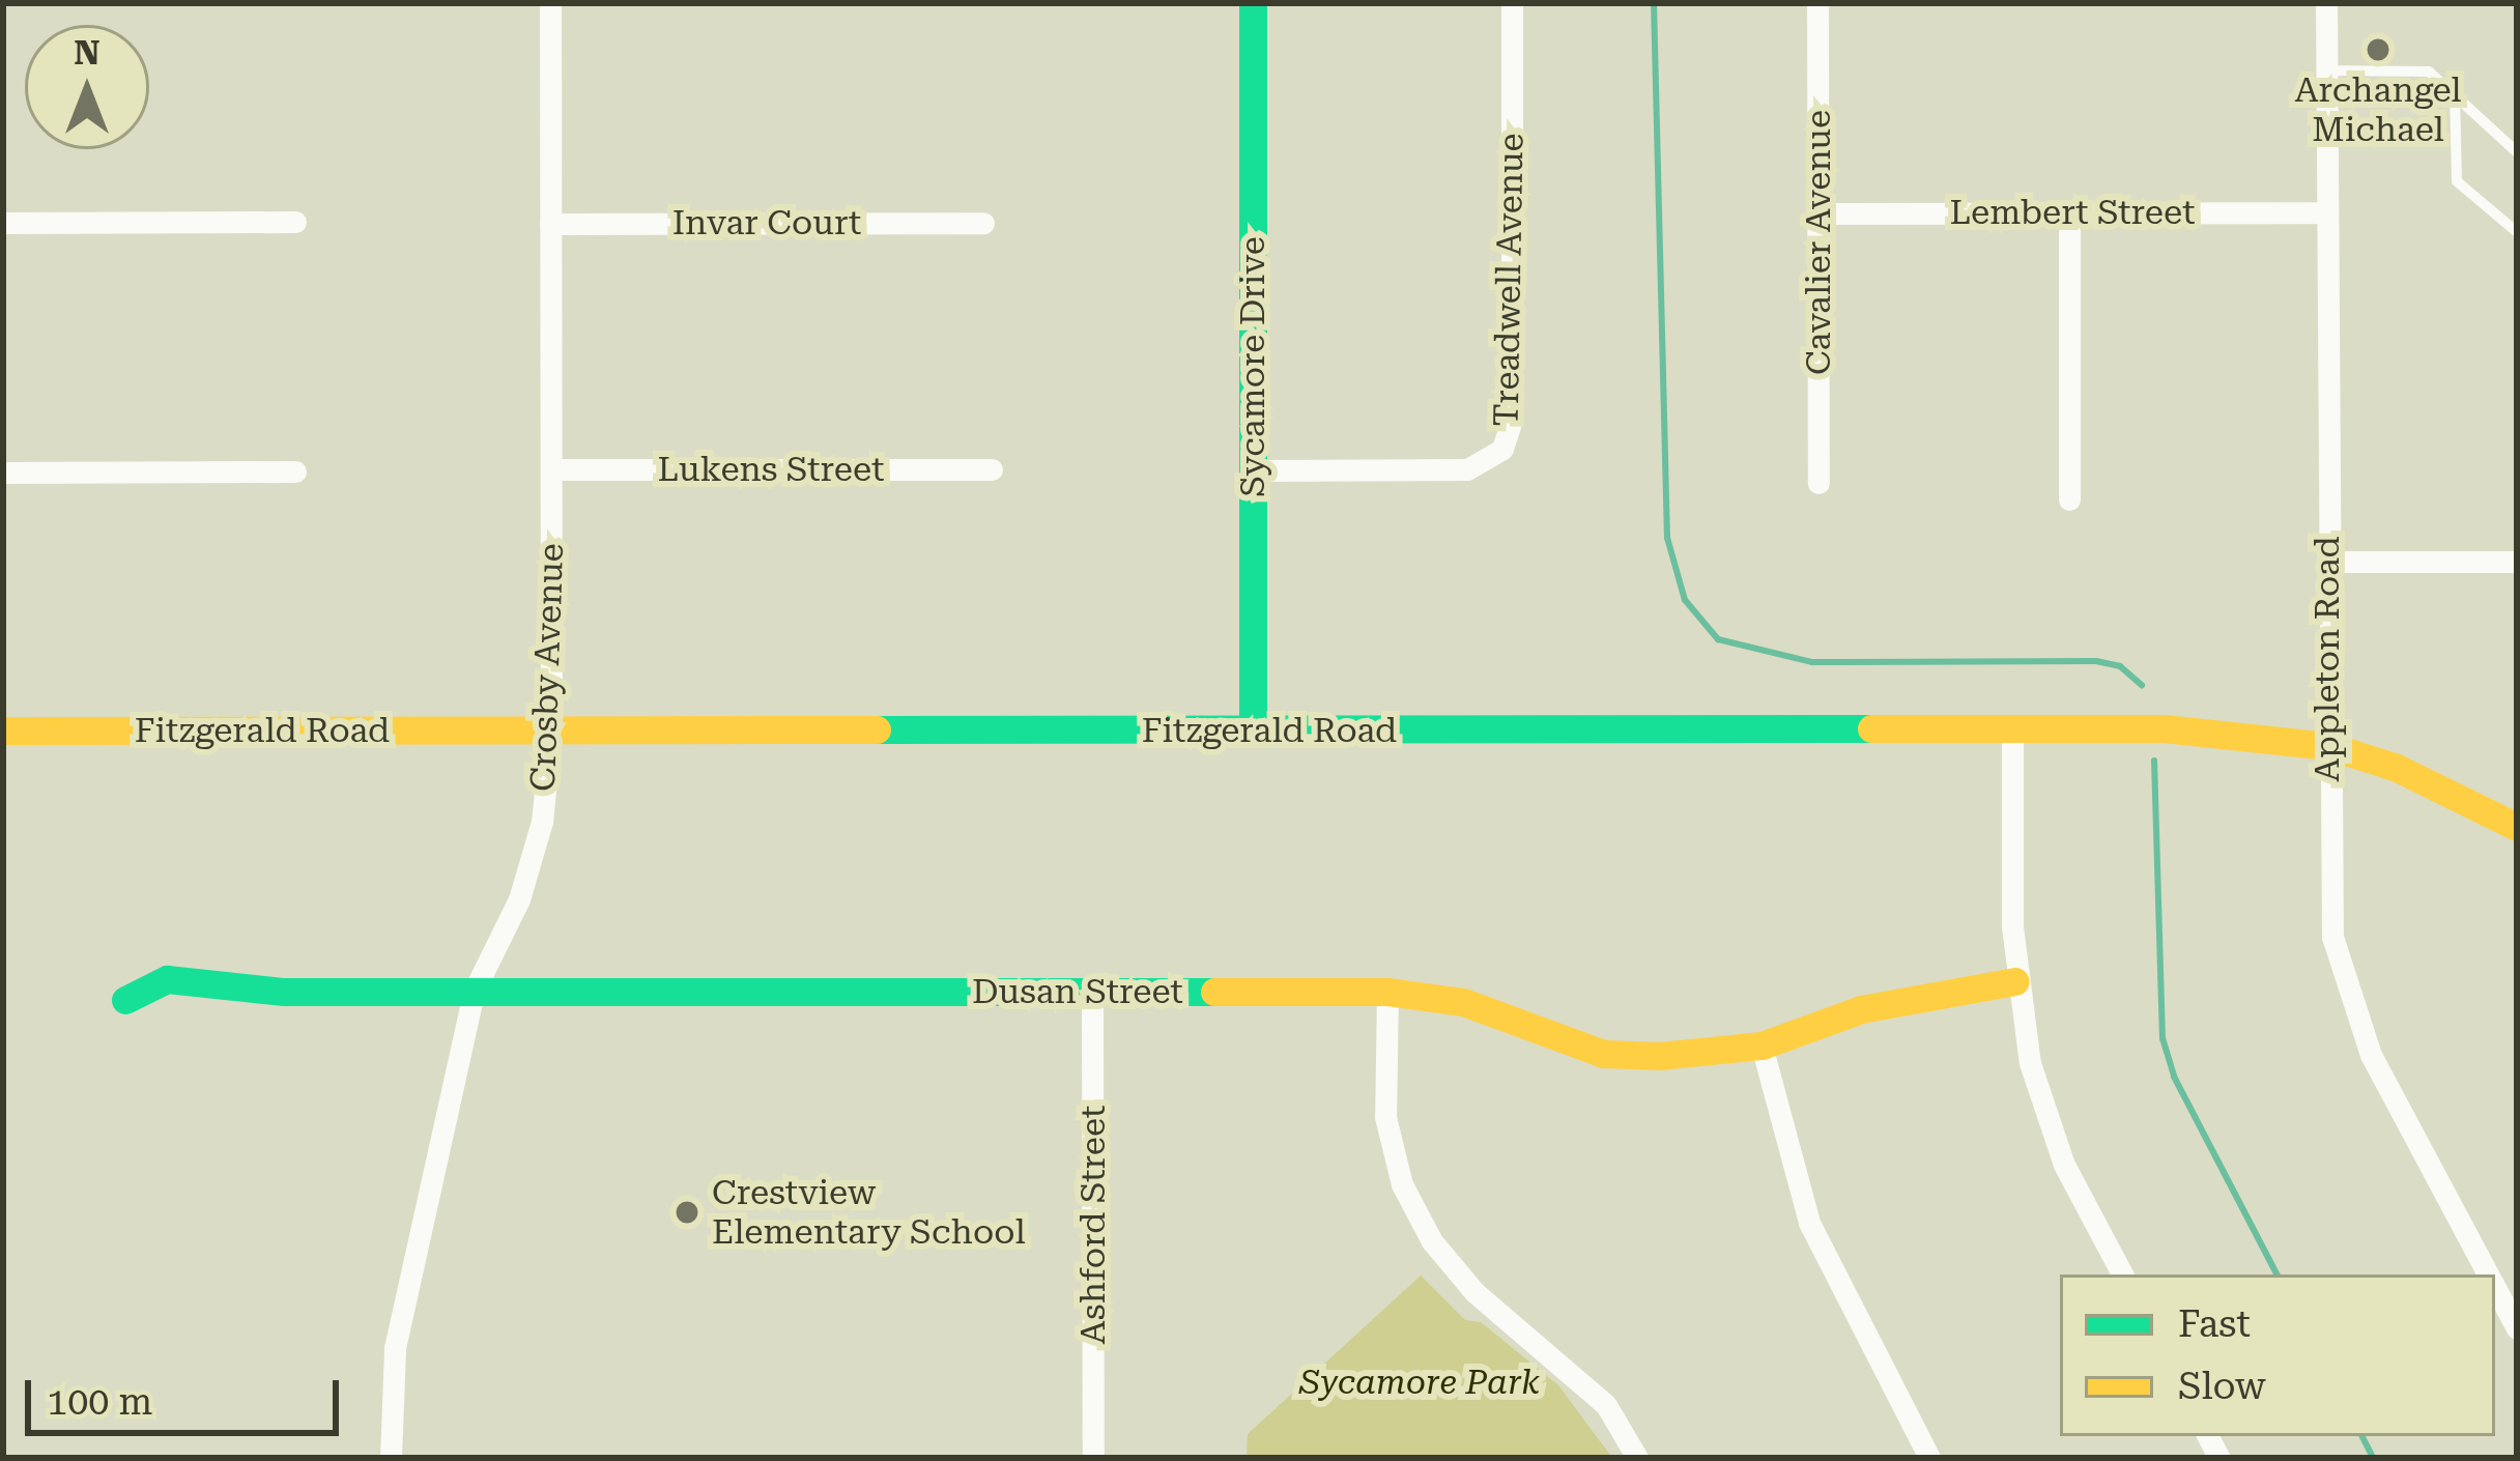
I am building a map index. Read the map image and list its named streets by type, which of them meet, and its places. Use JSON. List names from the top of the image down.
{
  "streets": {
    "main road": ["Sycamore Drive", "Fitzgerald Road", "Dusan Street"],
    "street": [
      "Lembert Street",
      "Invar Court",
      "Cavalier Avenue",
      "Treadwell Avenue",
      "Lukens Street",
      "Appleton Road",
      "Crosby Avenue",
      "Ashford Street"
    ]
  },
  "crossings": [
    ["Lembert Street", "Cavalier Avenue"],
    ["Lembert Street", "Appleton Road"],
    ["Invar Court", "Crosby Avenue"],
    ["Treadwell Avenue", "Sycamore Drive"],
    ["Sycamore Drive", "Fitzgerald Road"],
    ["Lukens Street", "Crosby Avenue"],
    ["Appleton Road", "Fitzgerald Road"],
    ["Crosby Avenue", "Fitzgerald Road"],
    ["Crosby Avenue", "Dusan Street"],
    ["Dusan Street", "Ashford Street"]
  ],
  "parks": ["Sycamore Park"],
  "places": ["Archangel Michael", "Crestview Elementary School"],
  "legend": ["Fast", "Slow"],
  "scale_bar": "100 m",
  "north": "top"
}
